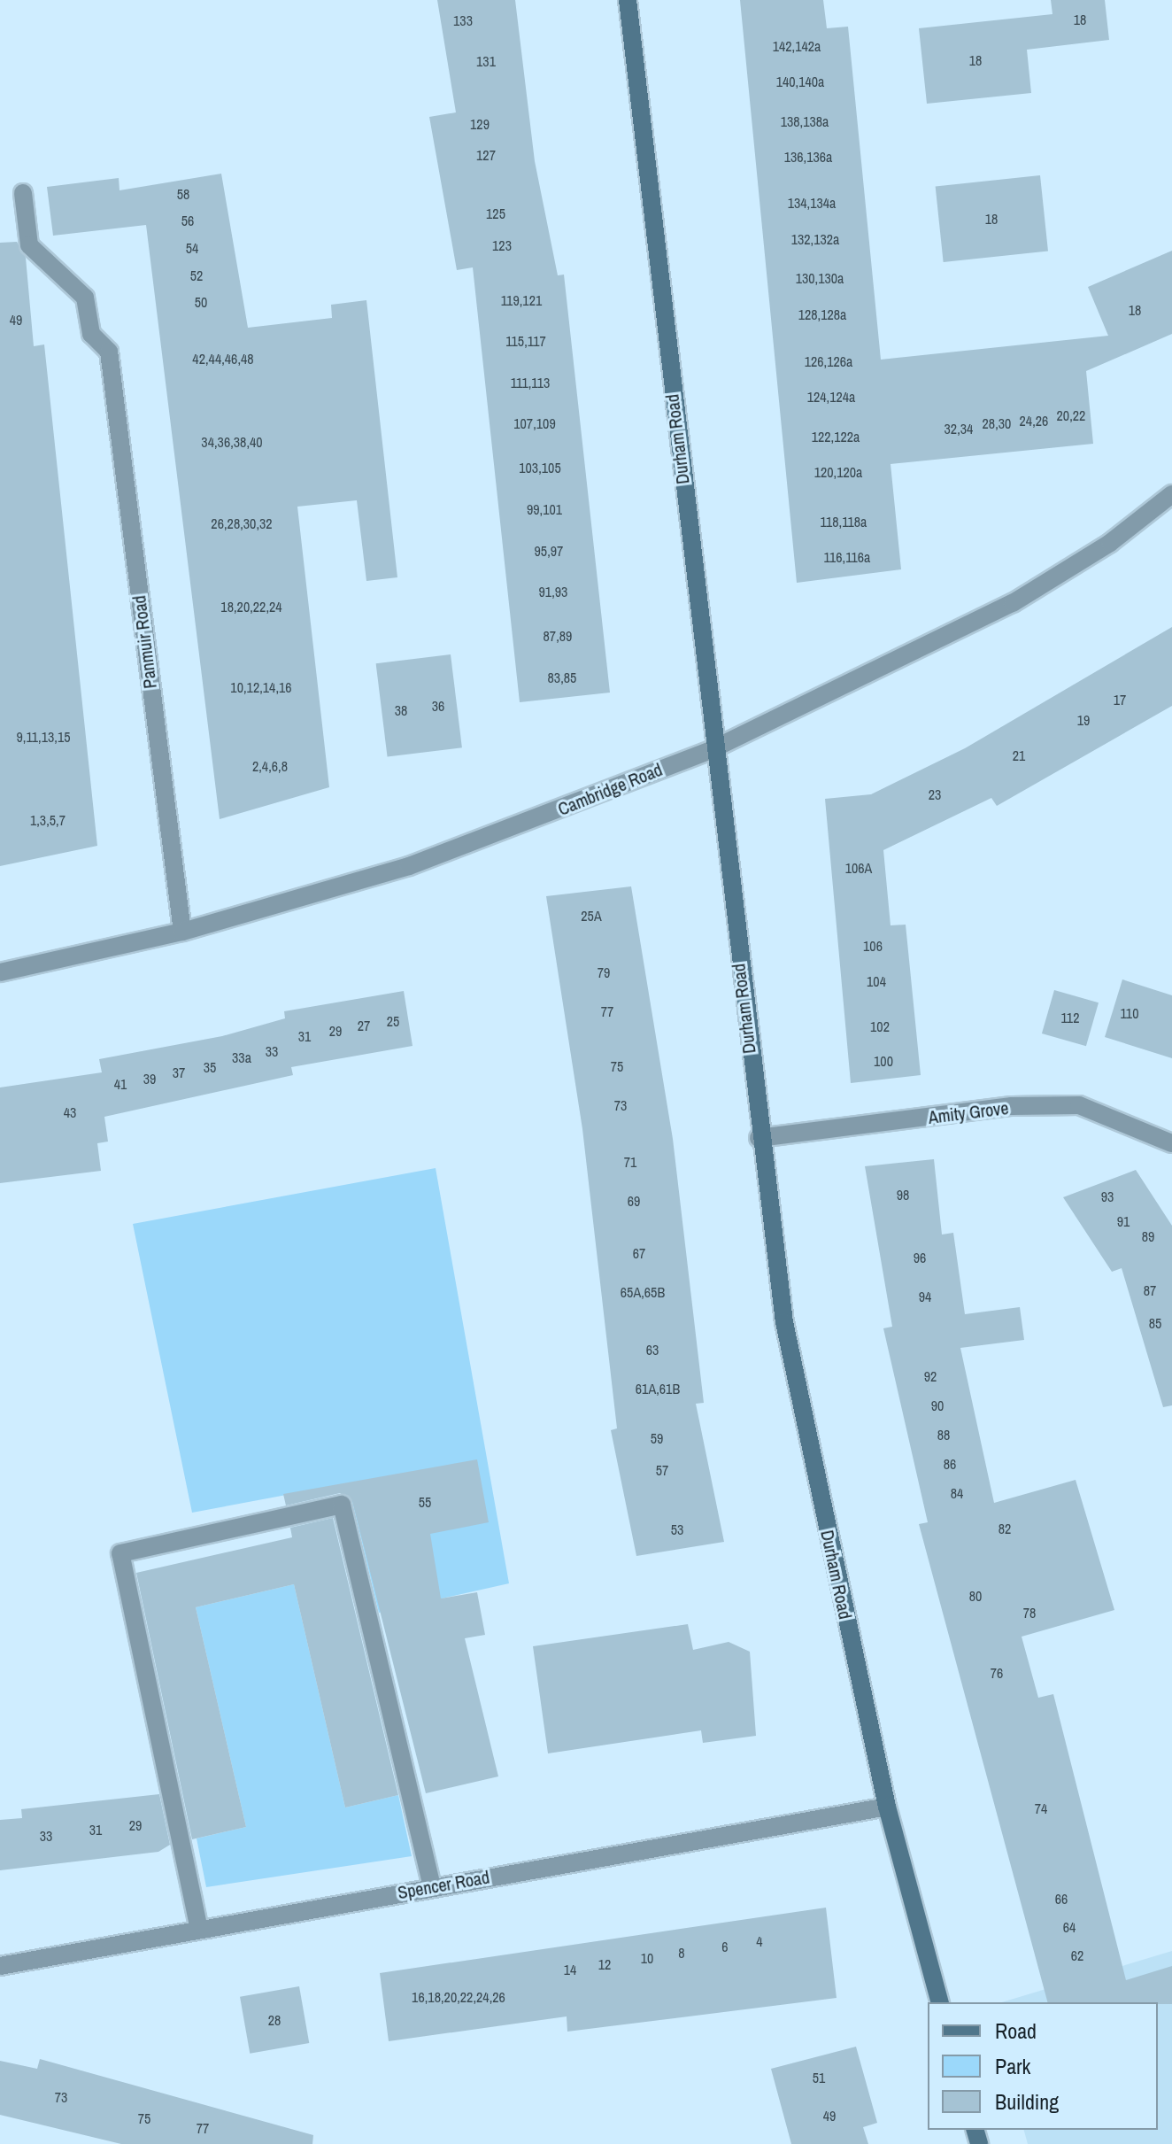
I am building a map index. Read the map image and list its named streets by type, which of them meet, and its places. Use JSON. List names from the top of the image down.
{
  "streets": {
    "main road": ["Durham Road"],
    "street": [
      "Panmuir Road",
      "Cambridge Road",
      "Amity Grove",
      "Spencer Road"
    ]
  },
  "crossings": [
    ["Durham Road", "Cambridge Road"],
    ["Durham Road", "Amity Grove"],
    ["Durham Road", "Spencer Road"],
    ["Panmuir Road", "Cambridge Road"]
  ],
  "house_numbers": [
    "18",
    "133",
    "142,142a",
    "18",
    "131",
    "140,140a",
    "138,138a",
    "129",
    "127",
    "136,136a",
    "58",
    "134,134a",
    "125",
    "18",
    "56",
    "132,132a",
    "123",
    "54",
    "52",
    "130,130a",
    "119,121",
    "50",
    "18",
    "128,128a",
    "49",
    "115,117",
    "42,44,46,48",
    "126,126a",
    "111,113",
    "124,124a",
    "20,22",
    "24,26",
    "107,109",
    "28,30",
    "32,34",
    "122,122a",
    "34,36,38,40",
    "103,105",
    "120,120a",
    "99,101",
    "118,118a",
    "26,28,30,32",
    "95,97",
    "116,116a",
    "91,93",
    "18,20,22,24",
    "87,89",
    "83,85",
    "10,12,14,16",
    "17",
    "36",
    "38",
    "19",
    "9,11,13,15",
    "21",
    "2,4,6,8",
    "23",
    "1,3,5,7",
    "106A",
    "25A",
    "106",
    "79",
    "104",
    "77",
    "110",
    "112",
    "25",
    "27",
    "102",
    "29",
    "31",
    "33",
    "33a",
    "100",
    "75",
    "35",
    "37",
    "39",
    "41",
    "73",
    "43",
    "71",
    "98",
    "93",
    "69",
    "91",
    "89",
    "67",
    "96",
    "87",
    "65A,65B",
    "94",
    "85",
    "63",
    "92",
    "61A,61B",
    "90",
    "88",
    "59",
    "86",
    "57",
    "84",
    "55",
    "82",
    "53",
    "80",
    "78",
    "76",
    "74",
    "29",
    "31",
    "33",
    "66",
    "64",
    "4",
    "6",
    "8",
    "62",
    "10",
    "12",
    "14",
    "16,18,20,22,24,26",
    "28",
    "51",
    "73",
    "49",
    "75",
    "77"
  ],
  "legend": ["Road", "Park", "Building"]
}
